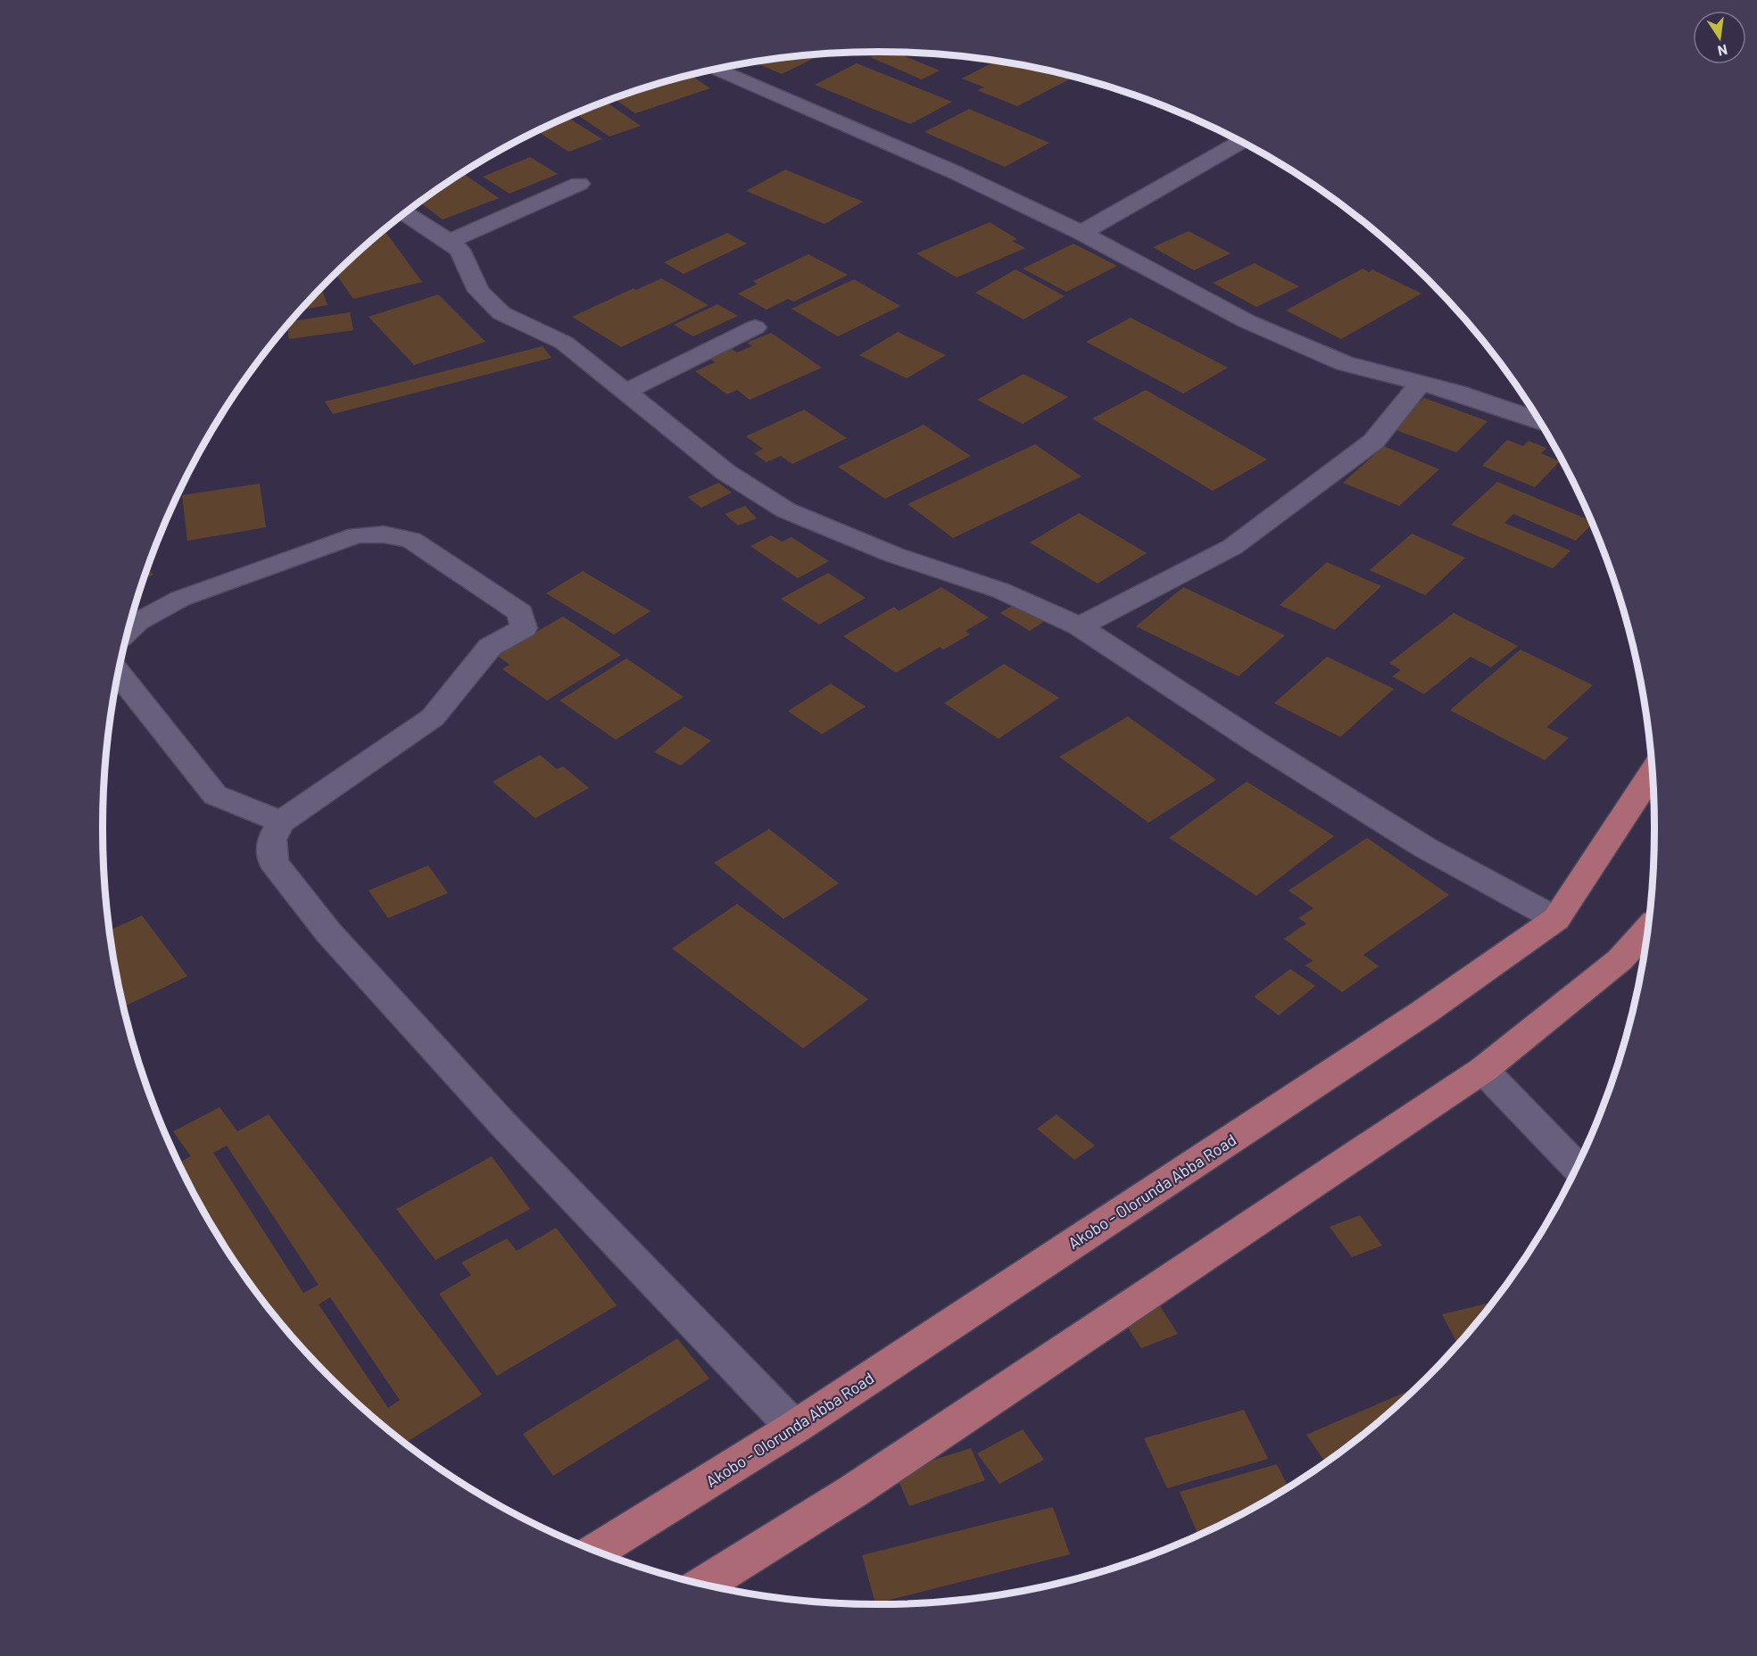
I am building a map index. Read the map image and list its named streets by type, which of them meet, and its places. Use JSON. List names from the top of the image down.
{
  "streets": {
    "main road": ["Akobo - Olorunda Abba Road"]
  },
  "north": "bottom"
}
